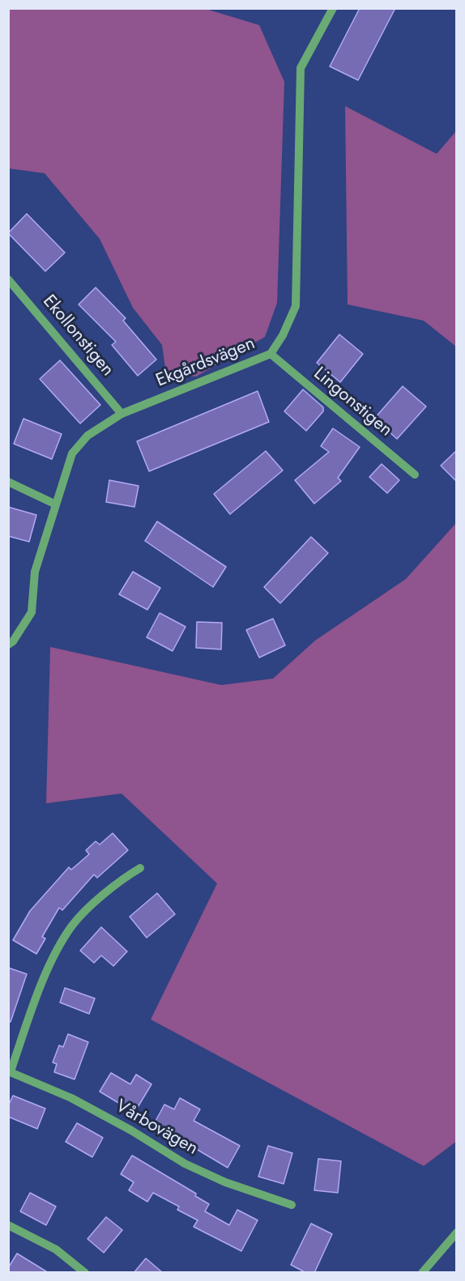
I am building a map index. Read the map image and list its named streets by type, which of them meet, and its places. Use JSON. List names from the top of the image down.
{
  "streets": {
    "street": [
      "Ekollonstigen",
      "Ekgårdsvägen",
      "Lingonstigen",
      "Vårbovägen"
    ]
  },
  "crossings": [
    ["Ekollonstigen", "Ekgårdsvägen"],
    ["Ekgårdsvägen", "Lingonstigen"]
  ]
}
